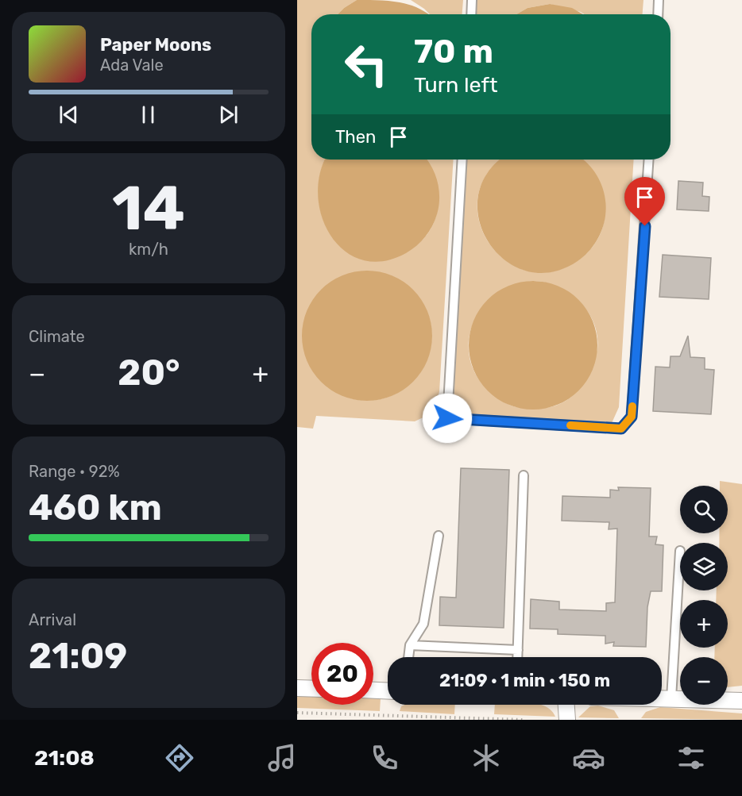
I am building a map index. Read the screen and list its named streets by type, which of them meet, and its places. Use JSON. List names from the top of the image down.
{
  "page": {
    "turn": ["70 m", "Turn left"],
    "song": ["Paper Moons", "Ada Vale"],
    "then": "Then",
    "tile": [
      ["14", "km/h"],
      "Climate",
      ["Range · 92%", "460 km"],
      ["Arrival", "21:09"]
    ],
    "heat": ["−", "20°", "+"],
    "map_buttons": ["+", "−"],
    "limit": "20",
    "trip": "21:09 · 1 min · 150 m",
    "tabs": "21:08"
  }
}
